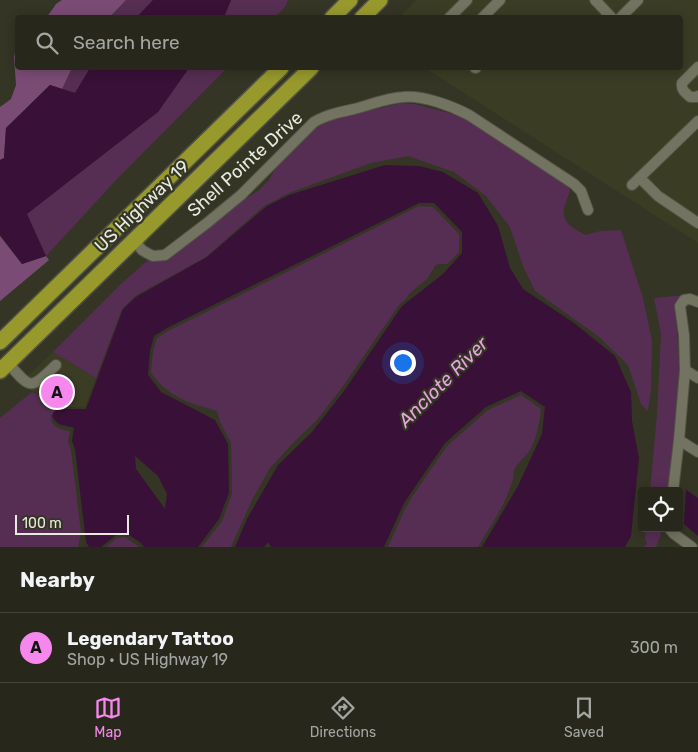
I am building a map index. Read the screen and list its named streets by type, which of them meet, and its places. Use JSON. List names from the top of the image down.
{
  "streets": {
    "highway": ["US Highway 19"],
    "street": ["Shell Pointe Drive"]
  },
  "crossings": [
    ["Shell Pointe Drive", "US Highway 19"]
  ],
  "water": ["Anclote River"],
  "scale_bar": "100 m",
  "page": {
    "search": "Search here",
    "pins": "A",
    "scale": "100 m",
    "heading": "Nearby",
    "list": [
      {
        "mark": "A",
        "name": "Legendary Tattoo",
        "note": "Shop · US Highway 19",
        "value": "300 m"
      }
    ],
    "nav": ["Map", "Directions", "Saved"]
  }
}
